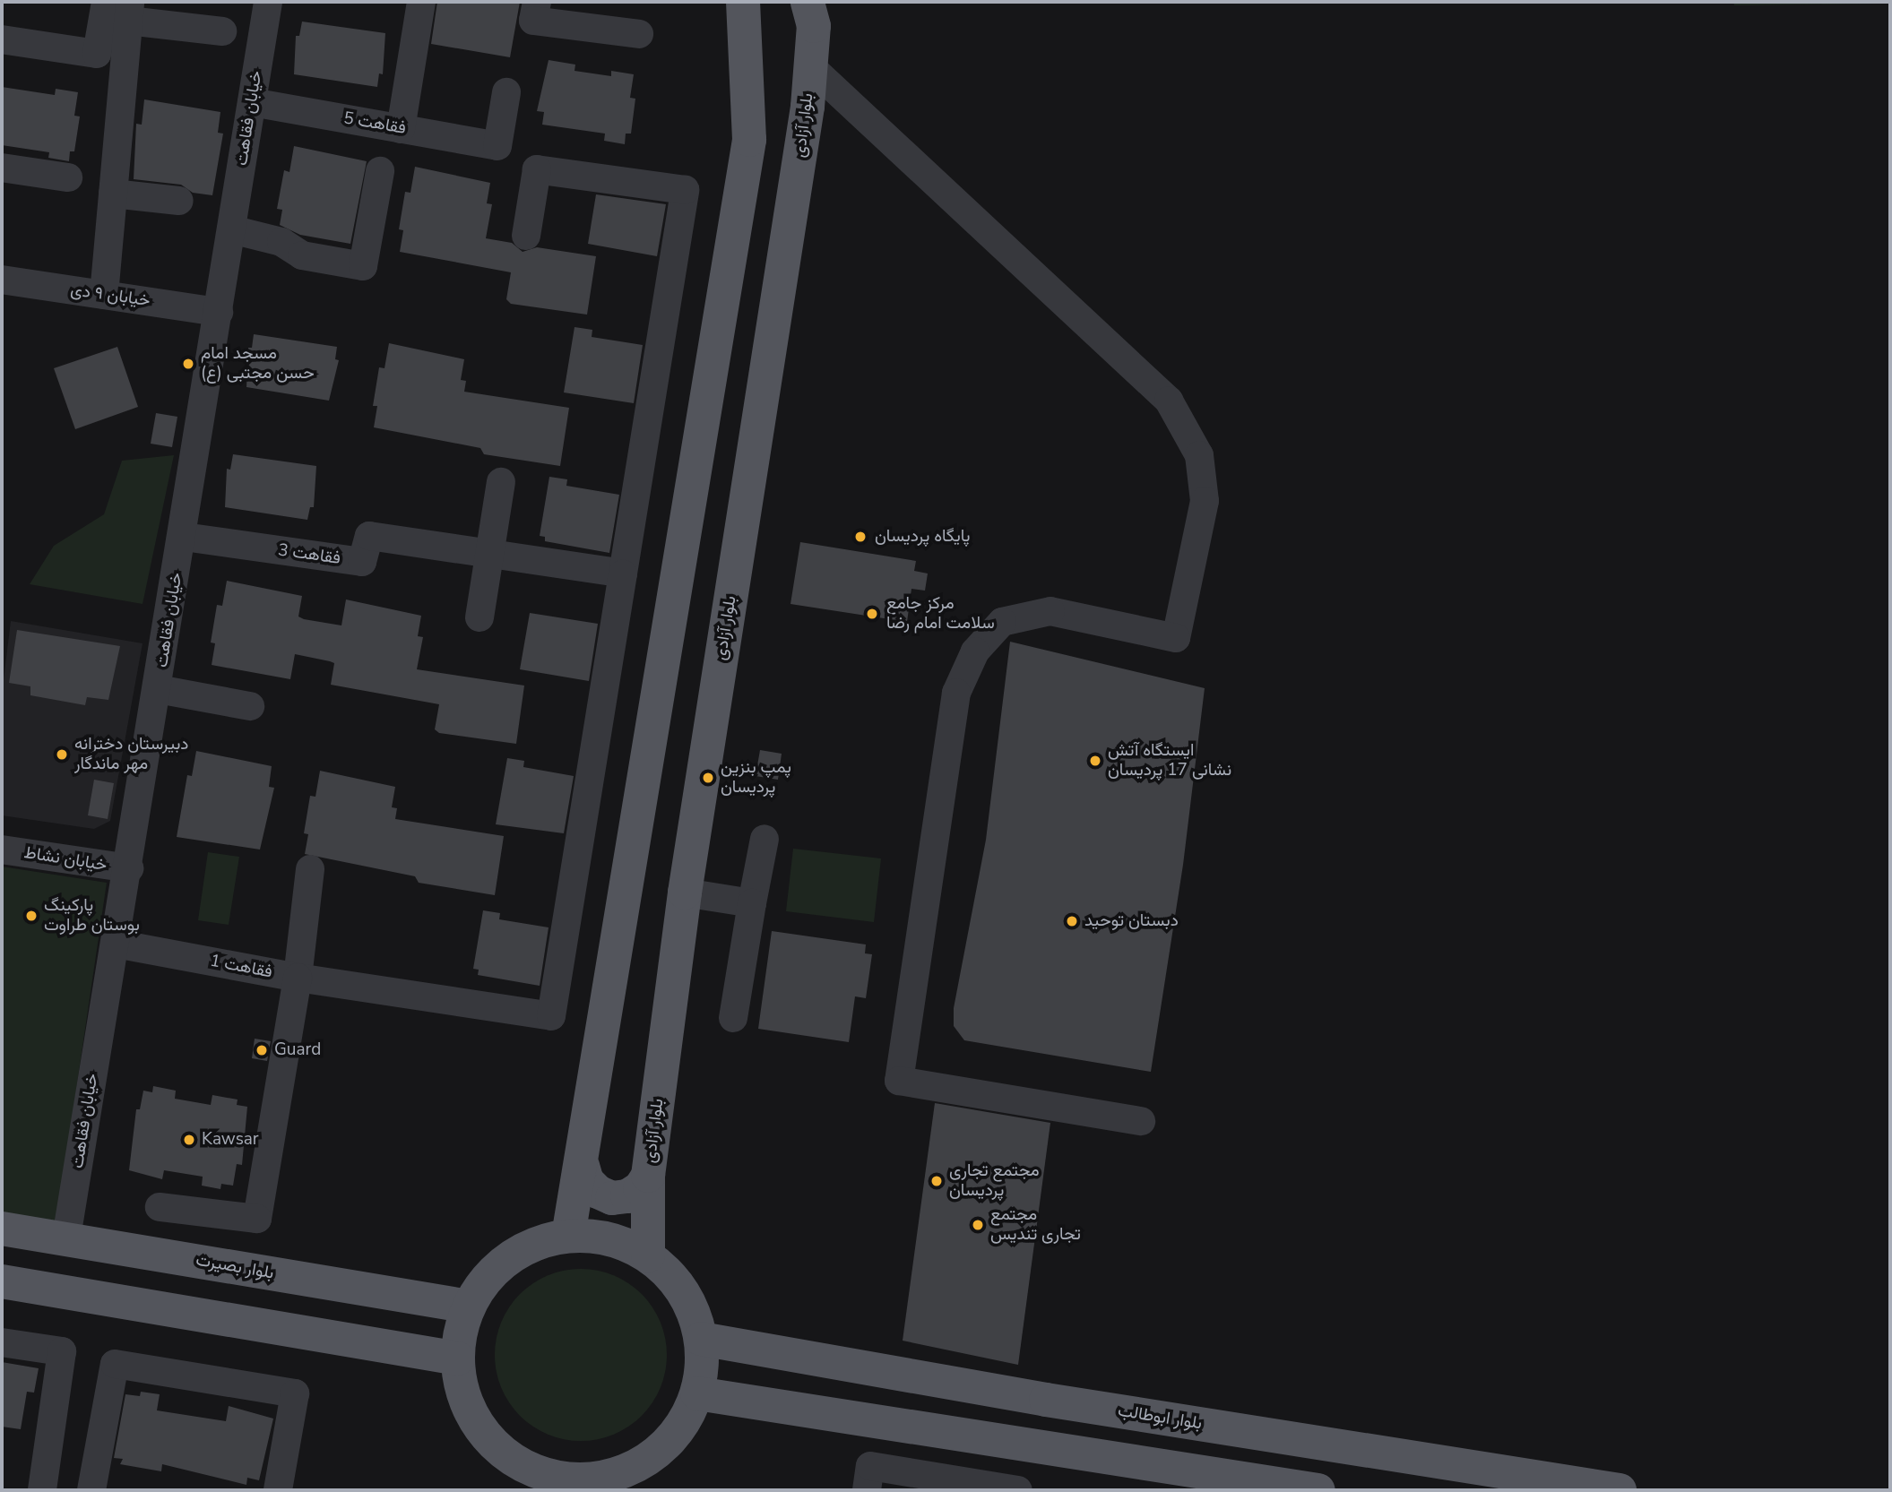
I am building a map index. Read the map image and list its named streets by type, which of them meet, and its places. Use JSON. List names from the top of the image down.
{
  "streets": {
    "main road": ["بلوار آزادی", "بلوار بصیرت", "بلوار ابوطالب"],
    "street": [
      "خیابان فقاهت",
      "فقاهت 5",
      "خیابان ۹ دی",
      "فقاهت 3",
      "خیابان نشاط",
      "فقاهت 1"
    ]
  },
  "crossings": [
    ["خیابان فقاهت", "فقاهت 5"],
    ["خیابان فقاهت", "خیابان ۹ دی"],
    ["خیابان فقاهت", "فقاهت 3"],
    ["خیابان فقاهت", "خیابان نشاط"],
    ["خیابان فقاهت", "فقاهت 1"],
    ["خیابان فقاهت", "بلوار بصیرت"]
  ],
  "places": [
    "مسجد امام حسن مجتبی (ع)",
    "پایگاه پردیسان",
    "مرکز جامع سلامت امام رضا",
    "دبیرستان دخترانه مهر ماندگار",
    "ایستگاه آتش نشانی 17 پردیسان",
    "پمپ بنزین پردیسان",
    "پارکینگ بوستان طراوت",
    "دبستان توحید",
    "Guard",
    "Kawsar",
    "مجتمع تجاری پردیسان",
    "مجتمع تجاری تندیس"
  ]
}
